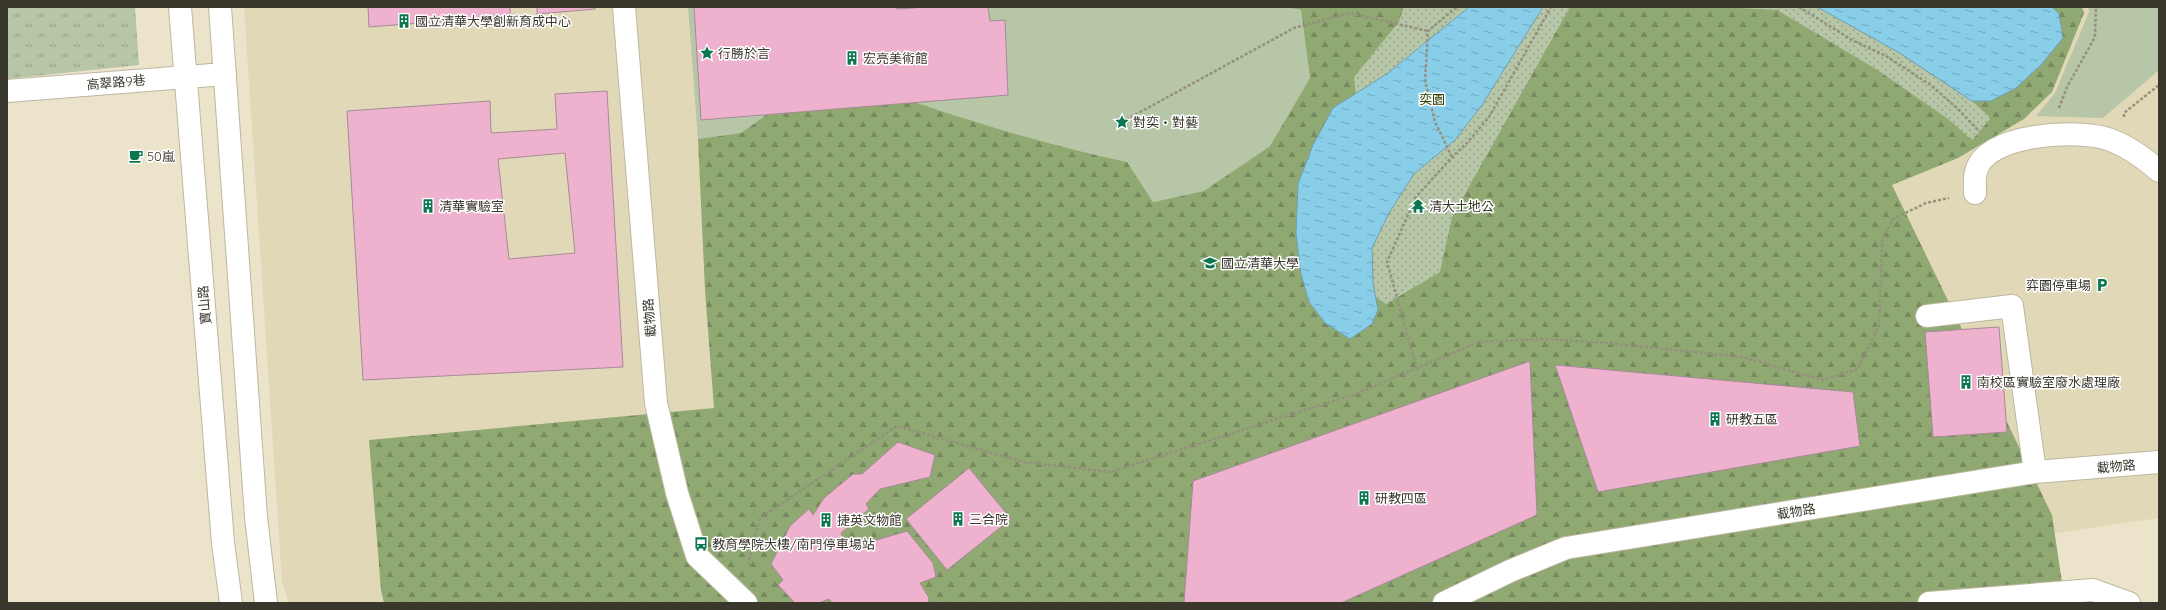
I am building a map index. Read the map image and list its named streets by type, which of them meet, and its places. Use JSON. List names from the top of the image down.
{
  "streets": {
    "street": ["高翠路9巷", "寶山路", "載物路"]
  },
  "crossings": [
    ["高翠路9巷", "寶山路"]
  ],
  "parks": ["奕園"],
  "places": {
    "building": [
      "國立清華大學創新育成中心",
      "宏亮美術館",
      "清華實驗室",
      "南校區實驗室廢水處理廠",
      "研教五區",
      "研教四區",
      "三合院",
      "捷英文物館"
    ],
    "place": ["行勝於言", "對奕‧對藝"],
    "cafe": ["50嵐"],
    "temple": ["清大土地公"],
    "school or university": ["國立清華大學"],
    "parking": ["弈園停車場"],
    "bus stop": ["教育學院大樓/南門停車場站"]
  }
}
